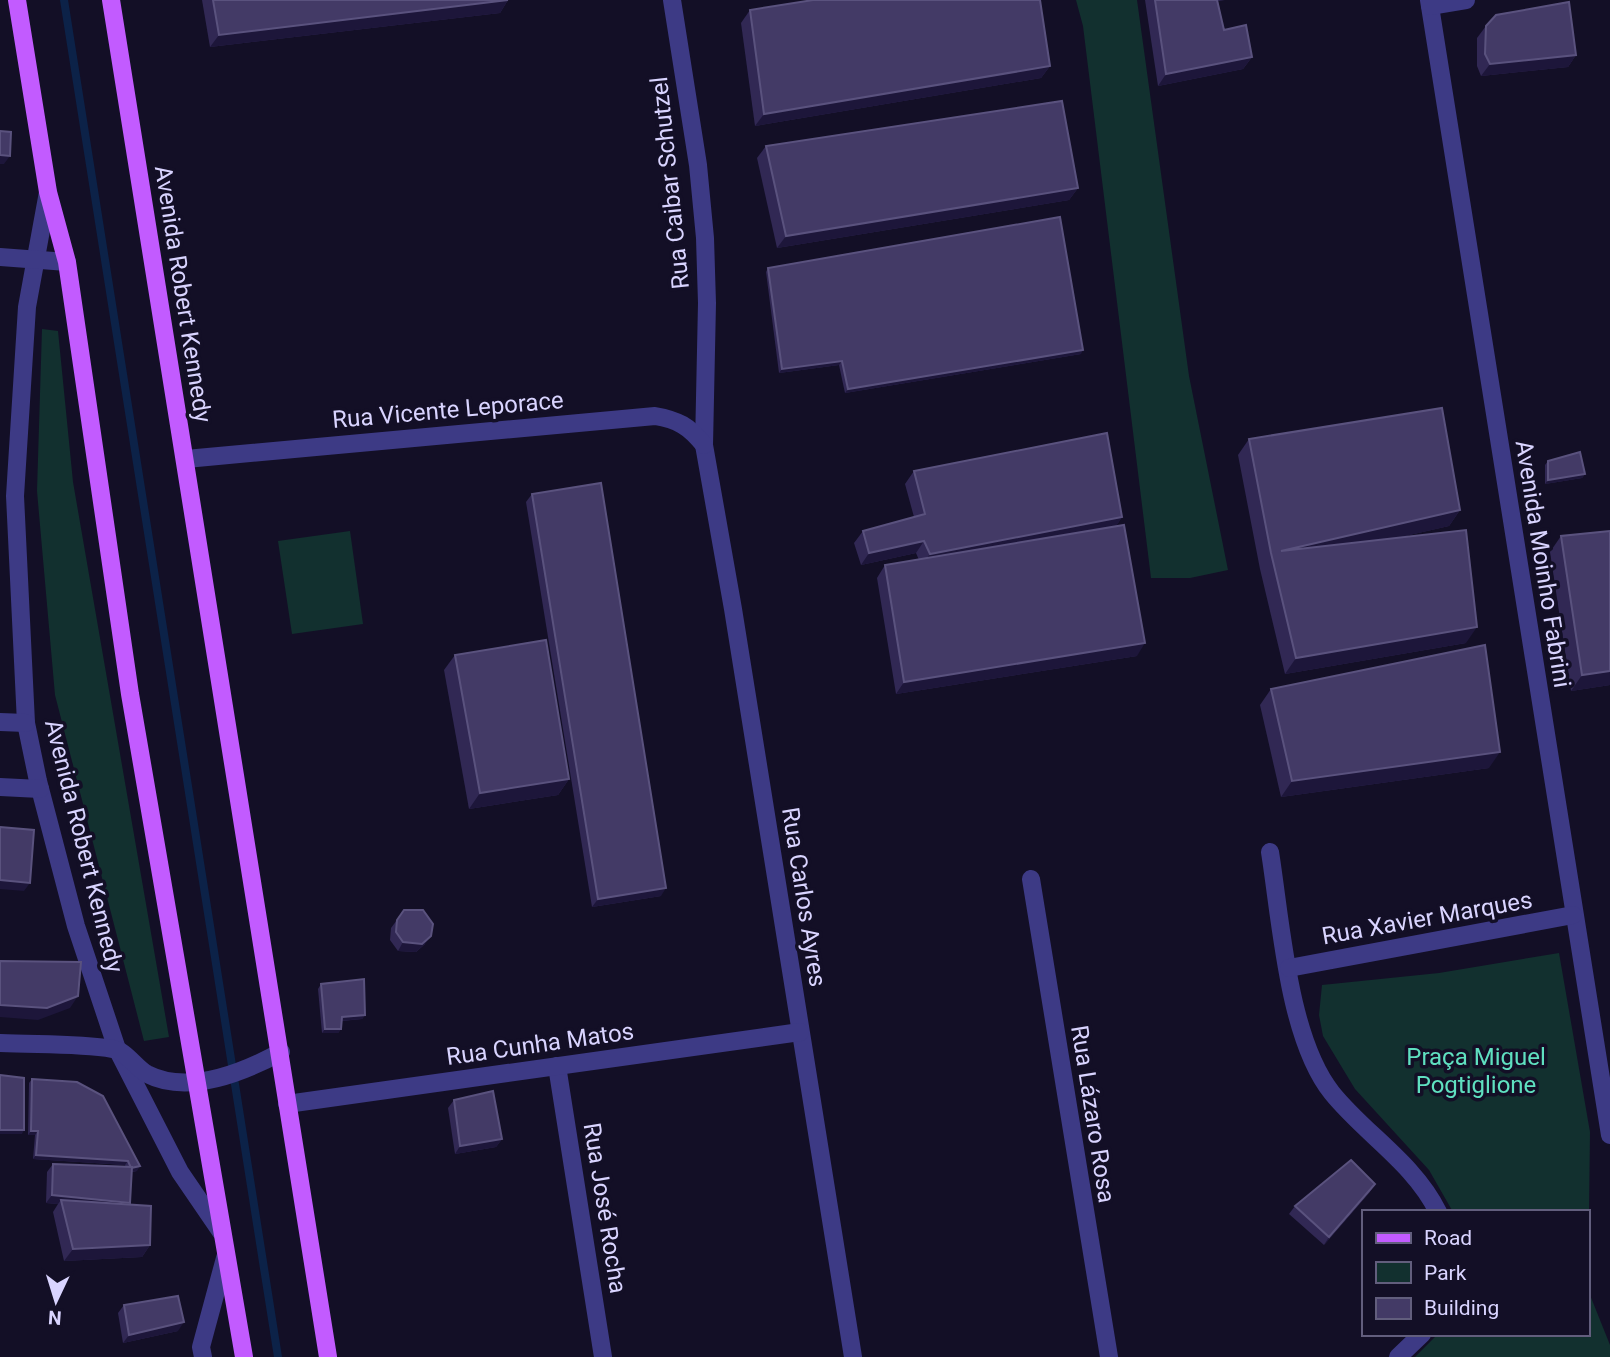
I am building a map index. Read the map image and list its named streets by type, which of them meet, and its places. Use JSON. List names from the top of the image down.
{
  "streets": {
    "main road": ["Avenida Robert Kennedy"],
    "street": [
      "Rua Caibar Schutzel",
      "Rua Vicente Leporace",
      "Avenida Moinho Fabrini",
      "Rua Carlos Ayres",
      "Rua Xavier Marques",
      "Rua Cunha Matos",
      "Rua Lázaro Rosa",
      "Rua José Rocha"
    ]
  },
  "crossings": [
    ["Rua Caibar Schutzel", "Rua Vicente Leporace"],
    ["Rua Caibar Schutzel", "Rua Carlos Ayres"],
    ["Avenida Robert Kennedy", "Rua Vicente Leporace"],
    ["Avenida Robert Kennedy", "Rua Cunha Matos"],
    ["Rua Vicente Leporace", "Rua Carlos Ayres"],
    ["Avenida Moinho Fabrini", "Rua Xavier Marques"],
    ["Rua Carlos Ayres", "Rua Cunha Matos"],
    ["Rua Cunha Matos", "Rua José Rocha"]
  ],
  "parks": ["Praça Miguel Pogtiglione"],
  "legend": ["Road", "Park", "Building"],
  "north": "bottom"
}
